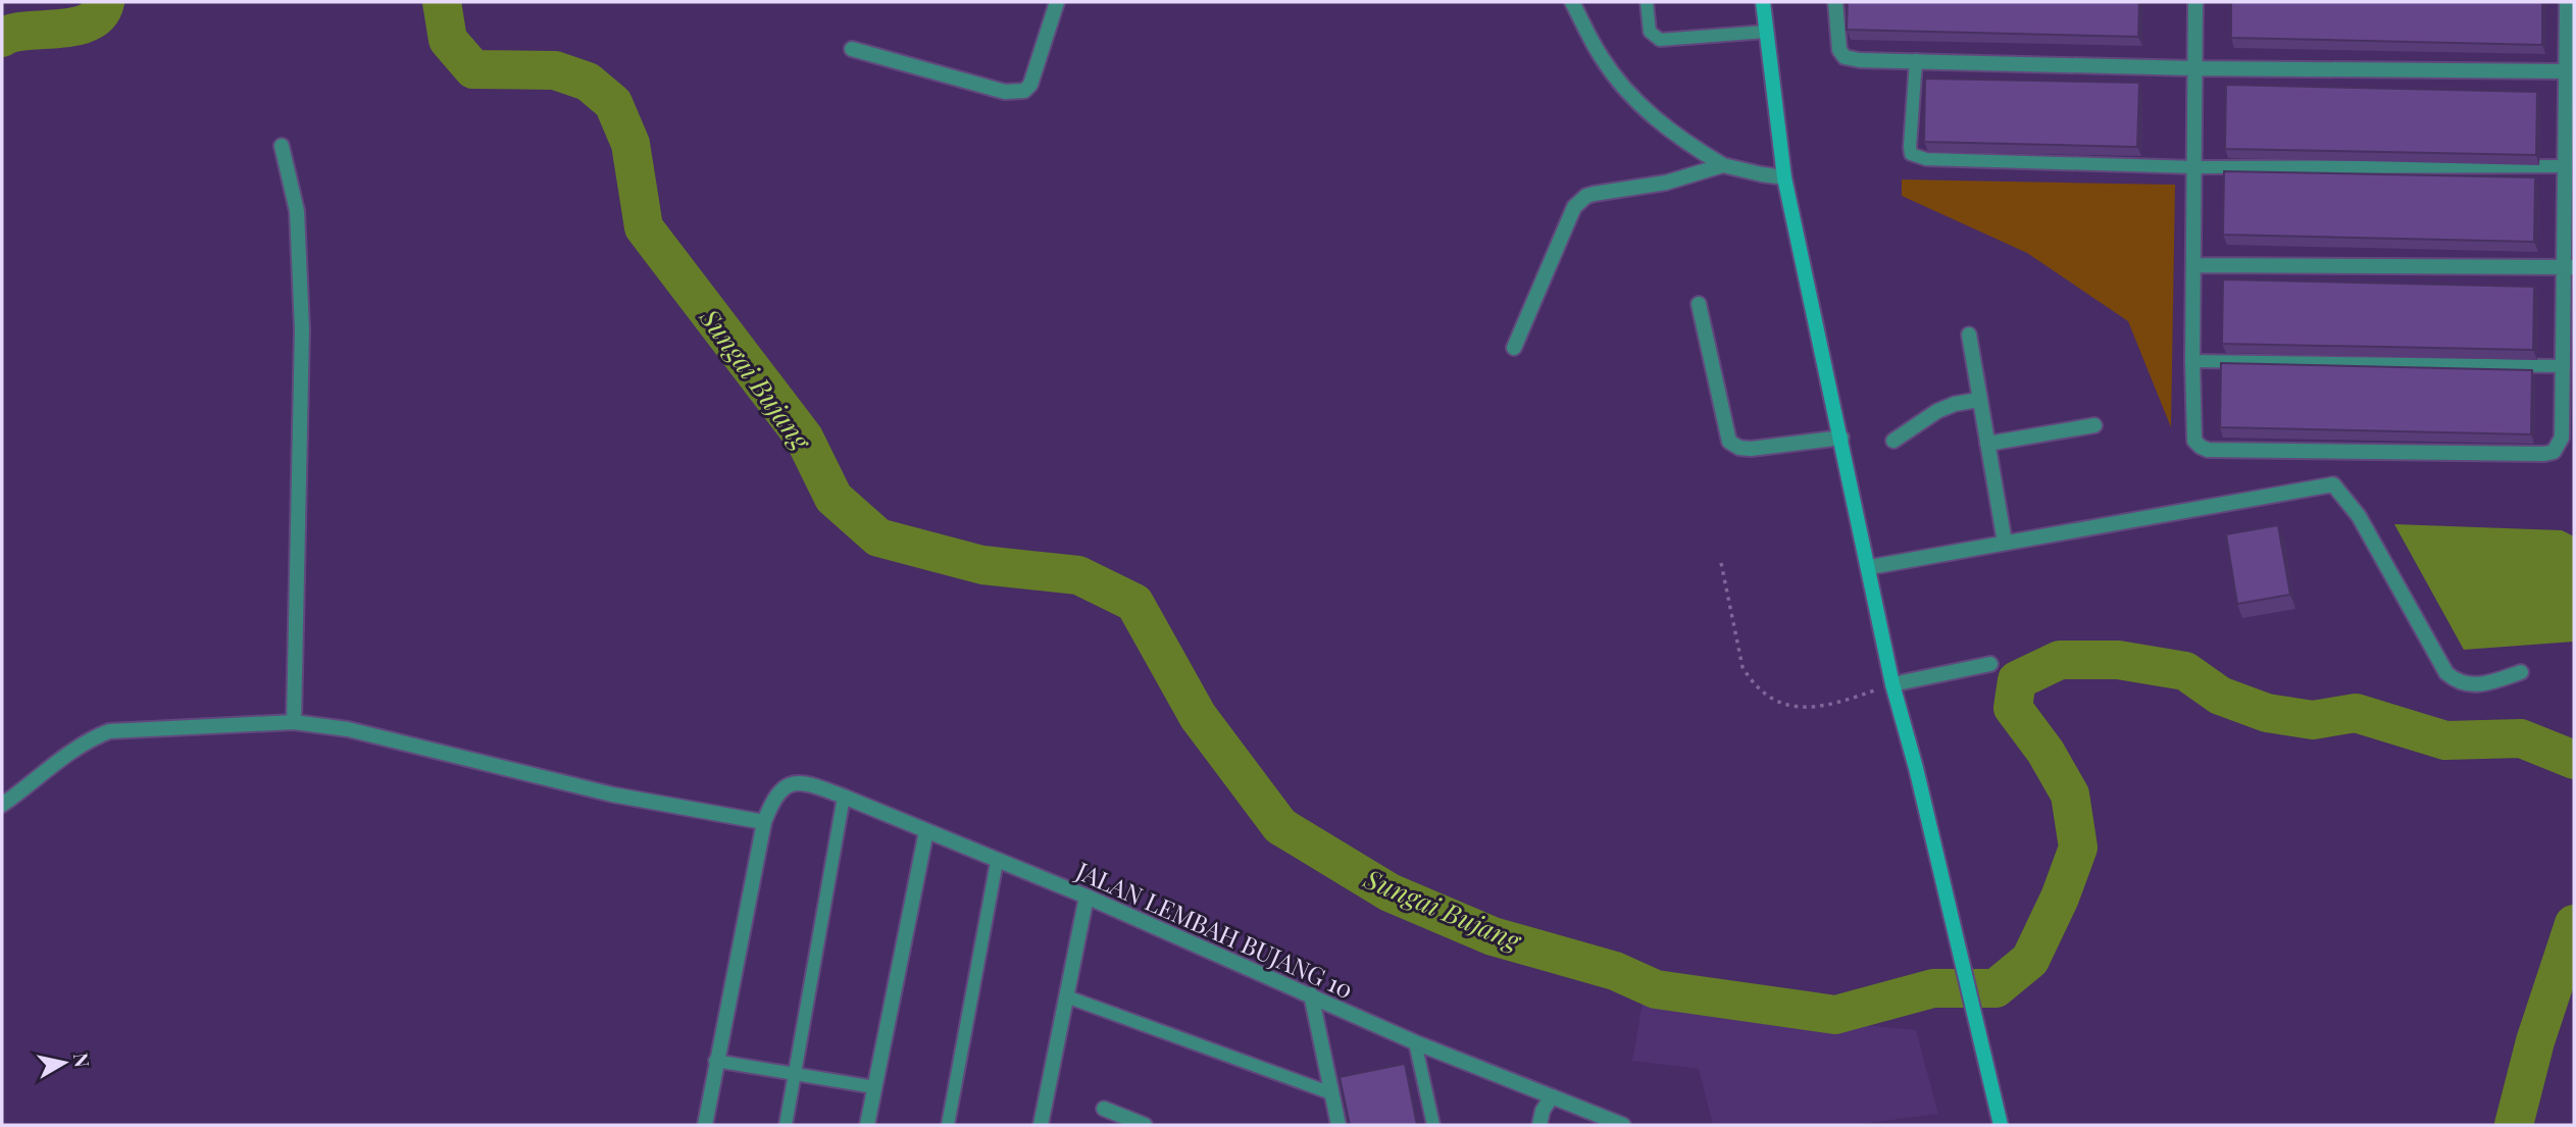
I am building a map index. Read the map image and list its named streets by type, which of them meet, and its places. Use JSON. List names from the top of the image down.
{
  "streets": {
    "street": ["JALAN LEMBAH BUJANG 10"]
  },
  "water": ["Sungai Bujang"],
  "north": "right"
}
